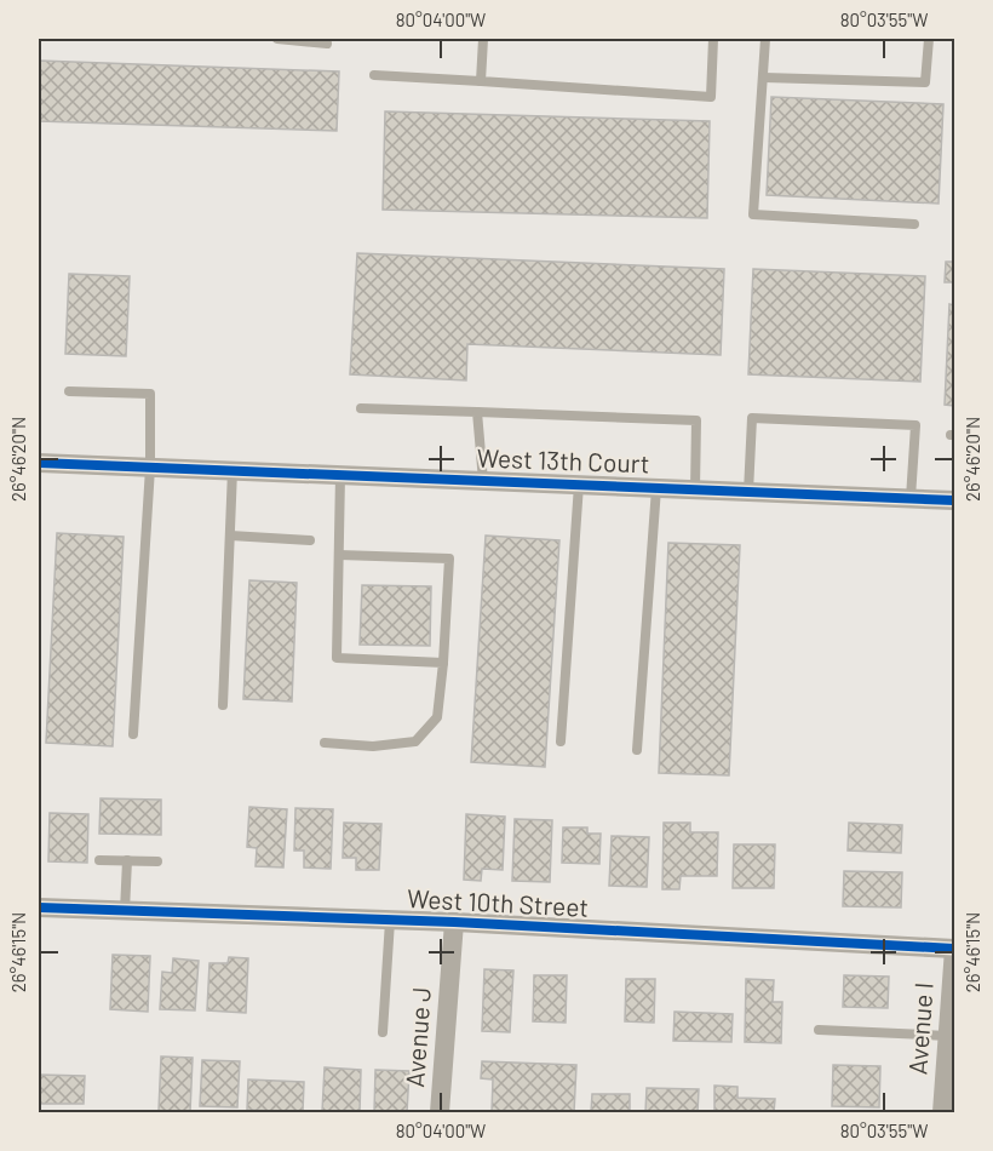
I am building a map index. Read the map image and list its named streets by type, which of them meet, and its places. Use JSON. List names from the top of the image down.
{
  "streets": {
    "street": [
      "West 13th Court",
      "West 10th Street",
      "Avenue I",
      "Avenue J"
    ]
  },
  "crossings": [
    ["West 10th Street", "Avenue I"],
    ["West 10th Street", "Avenue J"]
  ],
  "coordinates": [
    "80°04'00\"W",
    "80°03'55\"W",
    "26°46'20\"N",
    "26°46'15\"N"
  ]
}
